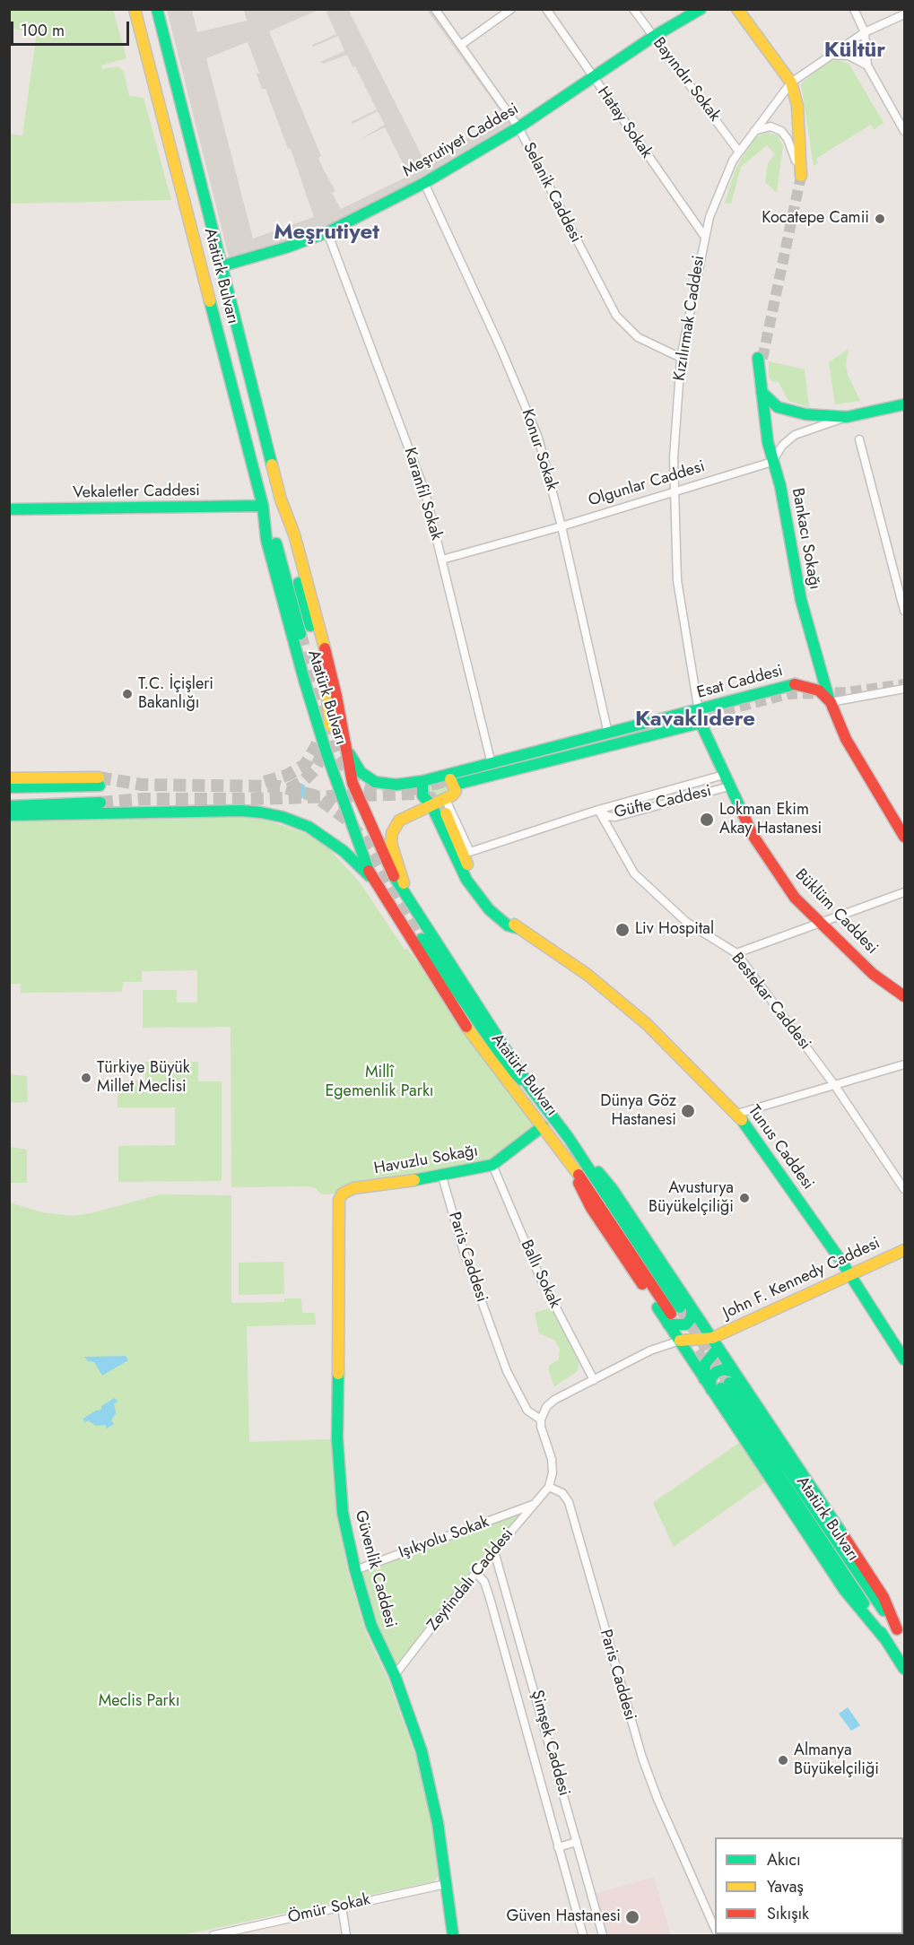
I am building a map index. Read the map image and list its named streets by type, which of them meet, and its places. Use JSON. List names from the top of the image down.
{
  "streets": {
    "main road": [
      "Meşrutiyet Caddesi",
      "Atatürk Bulvarı",
      "Vekaletler Caddesi",
      "Bankacı Sokağı",
      "Esat Caddesi",
      "Büklüm Caddesi",
      "Tunus Caddesi",
      "Havuzlu Sokağı",
      "John F. Kennedy Caddesi",
      "Güvenlik Caddesi"
    ],
    "street": [
      "Bayındır Sokak",
      "Hatay Sokak",
      "Selanik Caddesi",
      "Kızılırmak Caddesi",
      "Konur Sokak",
      "Olgunlar Caddesi",
      "Karanfil Sokak",
      "Güfte Caddesi",
      "Bestekar Caddesi",
      "Paris Caddesi",
      "Ballı Sokak",
      "Işıkyolu Sokak",
      "Zeytindalı Caddesi",
      "Şimşek Caddesi",
      "Ömür Sokak"
    ]
  },
  "crossings": [
    ["Bayındır Sokak", "Meşrutiyet Caddesi"],
    ["Bayındır Sokak", "Kızılırmak Caddesi"],
    ["Hatay Sokak", "Meşrutiyet Caddesi"],
    ["Hatay Sokak", "Kızılırmak Caddesi"],
    ["Meşrutiyet Caddesi", "Selanik Caddesi"],
    ["Meşrutiyet Caddesi", "Atatürk Bulvarı"],
    ["Meşrutiyet Caddesi", "Konur Sokak"],
    ["Meşrutiyet Caddesi", "Karanfil Sokak"],
    ["Selanik Caddesi", "Kızılırmak Caddesi"],
    ["Atatürk Bulvarı", "Vekaletler Caddesi"],
    ["Atatürk Bulvarı", "Esat Caddesi"],
    ["Atatürk Bulvarı", "Havuzlu Sokağı"],
    ["Kızılırmak Caddesi", "Olgunlar Caddesi"],
    ["Kızılırmak Caddesi", "Esat Caddesi"],
    ["Kızılırmak Caddesi", "Büklüm Caddesi"],
    ["Konur Sokak", "Olgunlar Caddesi"],
    ["Konur Sokak", "Esat Caddesi"],
    ["Olgunlar Caddesi", "Karanfil Sokak"],
    ["Olgunlar Caddesi", "Bankacı Sokağı"],
    ["Karanfil Sokak", "Esat Caddesi"],
    ["Bankacı Sokağı", "Esat Caddesi"],
    ["Esat Caddesi", "Güfte Caddesi"],
    ["Esat Caddesi", "Büklüm Caddesi"],
    ["Esat Caddesi", "Tunus Caddesi"],
    ["Güfte Caddesi", "Büklüm Caddesi"],
    ["Güfte Caddesi", "Bestekar Caddesi"],
    ["Güfte Caddesi", "Tunus Caddesi"],
    ["Tunus Caddesi", "John F. Kennedy Caddesi"],
    ["Havuzlu Sokağı", "Paris Caddesi"],
    ["Havuzlu Sokağı", "Ballı Sokak"],
    ["Havuzlu Sokağı", "Güvenlik Caddesi"],
    ["Paris Caddesi", "Zeytindalı Caddesi"],
    ["Işıkyolu Sokak", "Güvenlik Caddesi"],
    ["Işıkyolu Sokak", "Zeytindalı Caddesi"],
    ["Güvenlik Caddesi", "Zeytindalı Caddesi"],
    ["Güvenlik Caddesi", "Ömür Sokak"],
    ["Zeytindalı Caddesi", "Şimşek Caddesi"]
  ],
  "districts": ["Kültür", "Meşrutiyet", "Kavaklıdere"],
  "parks": ["Millî Egemenlik Parkı", "Meclis Parkı"],
  "places": [
    "Kocatepe Camii",
    "T.C. İçişleri Bakanlığı",
    "Lokman Ekim Akay Hastanesi",
    "Liv Hospital",
    "Türkiye Büyük Millet Meclisi",
    "Dünya Göz Hastanesi",
    "Avusturya Büyükelçiliği",
    "Almanya Büyükelçiliği",
    "Güven Hastanesi"
  ],
  "legend": ["Akıcı", "Yavaş", "Sıkışık"],
  "scale_bar": "100 m"
}
